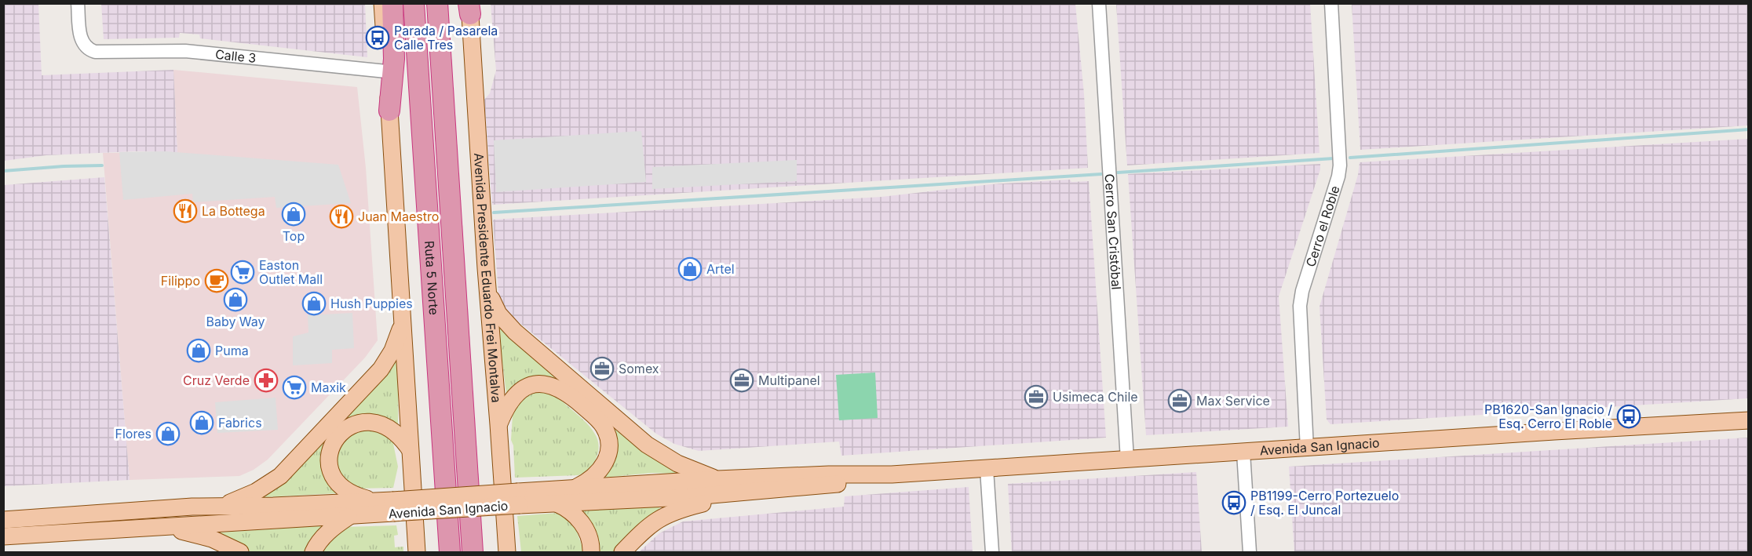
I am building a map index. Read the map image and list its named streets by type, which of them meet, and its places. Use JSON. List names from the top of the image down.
{
  "streets": {
    "highway": ["Ruta 5 Norte"],
    "main road": ["Avenida Presidente Eduardo Frei Montalva", "Avenida San Ignacio"],
    "street": ["Calle 3", "Cerro el Roble", "Cerro San Cristóbal"]
  },
  "crossings": [
    ["Cerro el Roble", "Avenida San Ignacio"],
    ["Cerro San Cristóbal", "Avenida San Ignacio"]
  ],
  "places": {
    "bus stop": ["Parada / Pasarela Calle Tres", "PB1620-San Ignacio / Esq. Cerro El Roble", "PB1199-Cerro Portezuelo / Esq. El Juncal"],
    "restaurant": ["La Bottega", "Juan Maestro"],
    "shop": [
      "Top",
      "Artel",
      "Baby Way",
      "Hush Puppies",
      "Puma",
      "Fabrics",
      "Flores"
    ],
    "supermarket": ["Easton Outlet Mall", "Maxik"],
    "cafe": ["Filippo"],
    "office": [
      "Somex",
      "Multipanel",
      "Usimeca Chile",
      "Max Service"
    ],
    "pharmacy": ["Cruz Verde"]
  }
}
